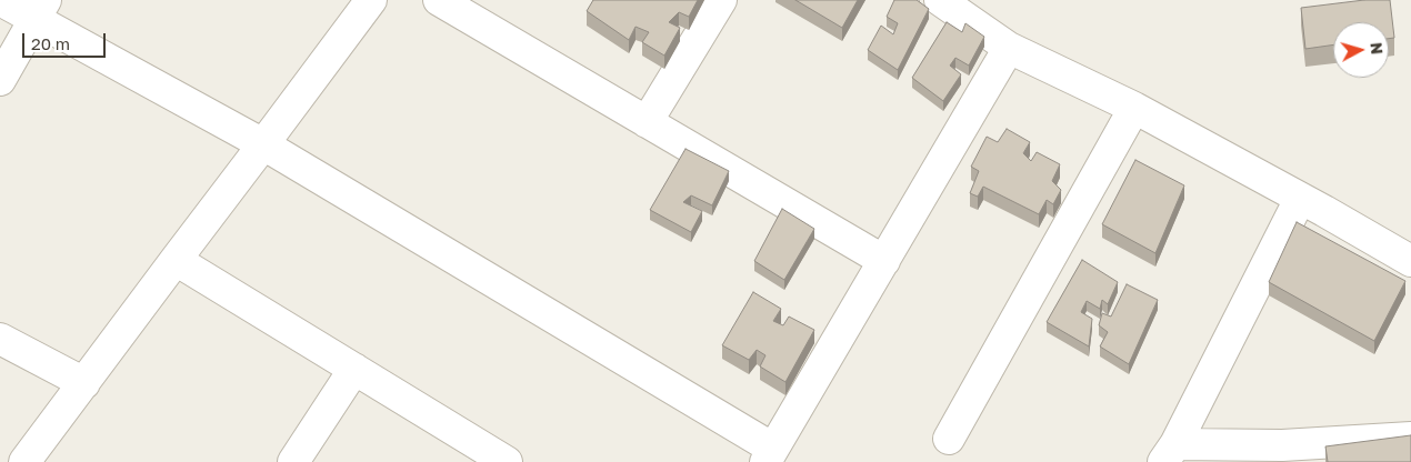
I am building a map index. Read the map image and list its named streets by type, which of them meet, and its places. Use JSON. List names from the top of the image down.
{
  "scale_bar": "20 m",
  "north": "right"
}
